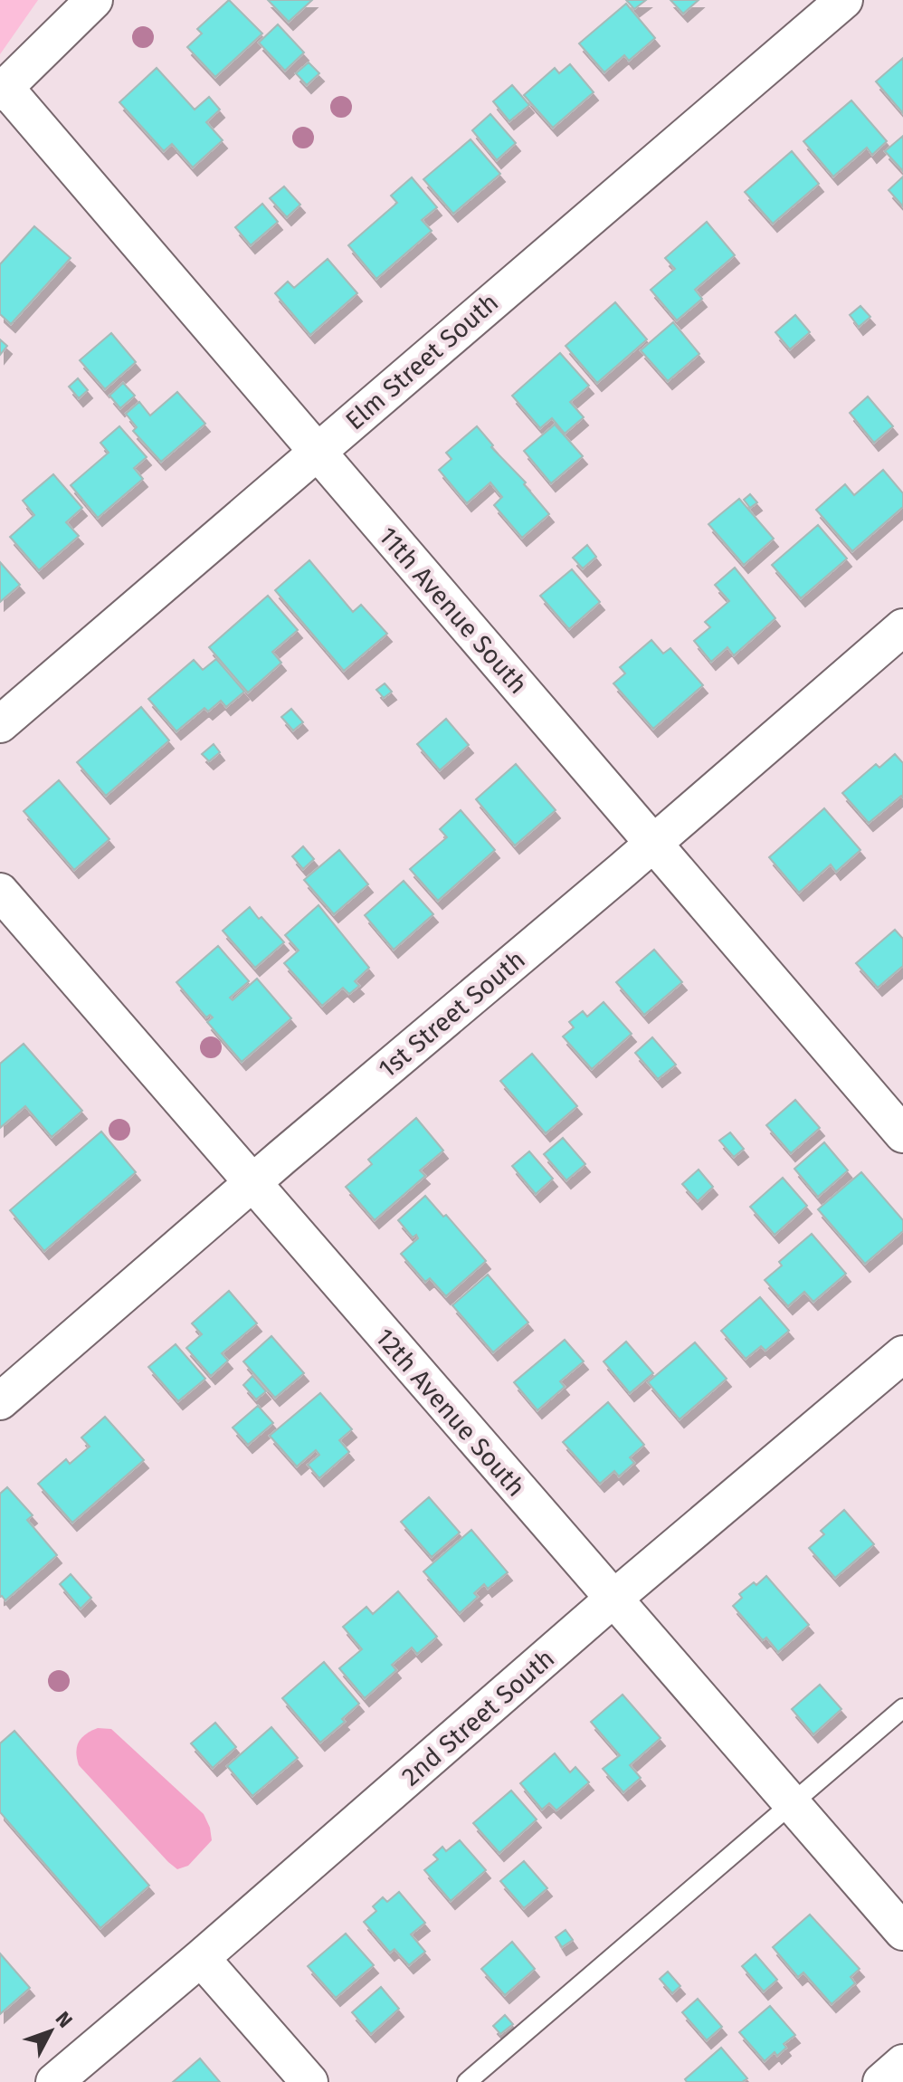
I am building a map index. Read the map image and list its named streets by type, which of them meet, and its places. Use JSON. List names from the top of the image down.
{
  "streets": {
    "street": [
      "Elm Street South",
      "11th Avenue South",
      "1st Street South",
      "12th Avenue South",
      "2nd Street South"
    ]
  },
  "crossings": [
    ["Elm Street South", "11th Avenue South"],
    ["11th Avenue South", "1st Street South"],
    ["1st Street South", "12th Avenue South"],
    ["12th Avenue South", "2nd Street South"]
  ],
  "north": "top right"
}
